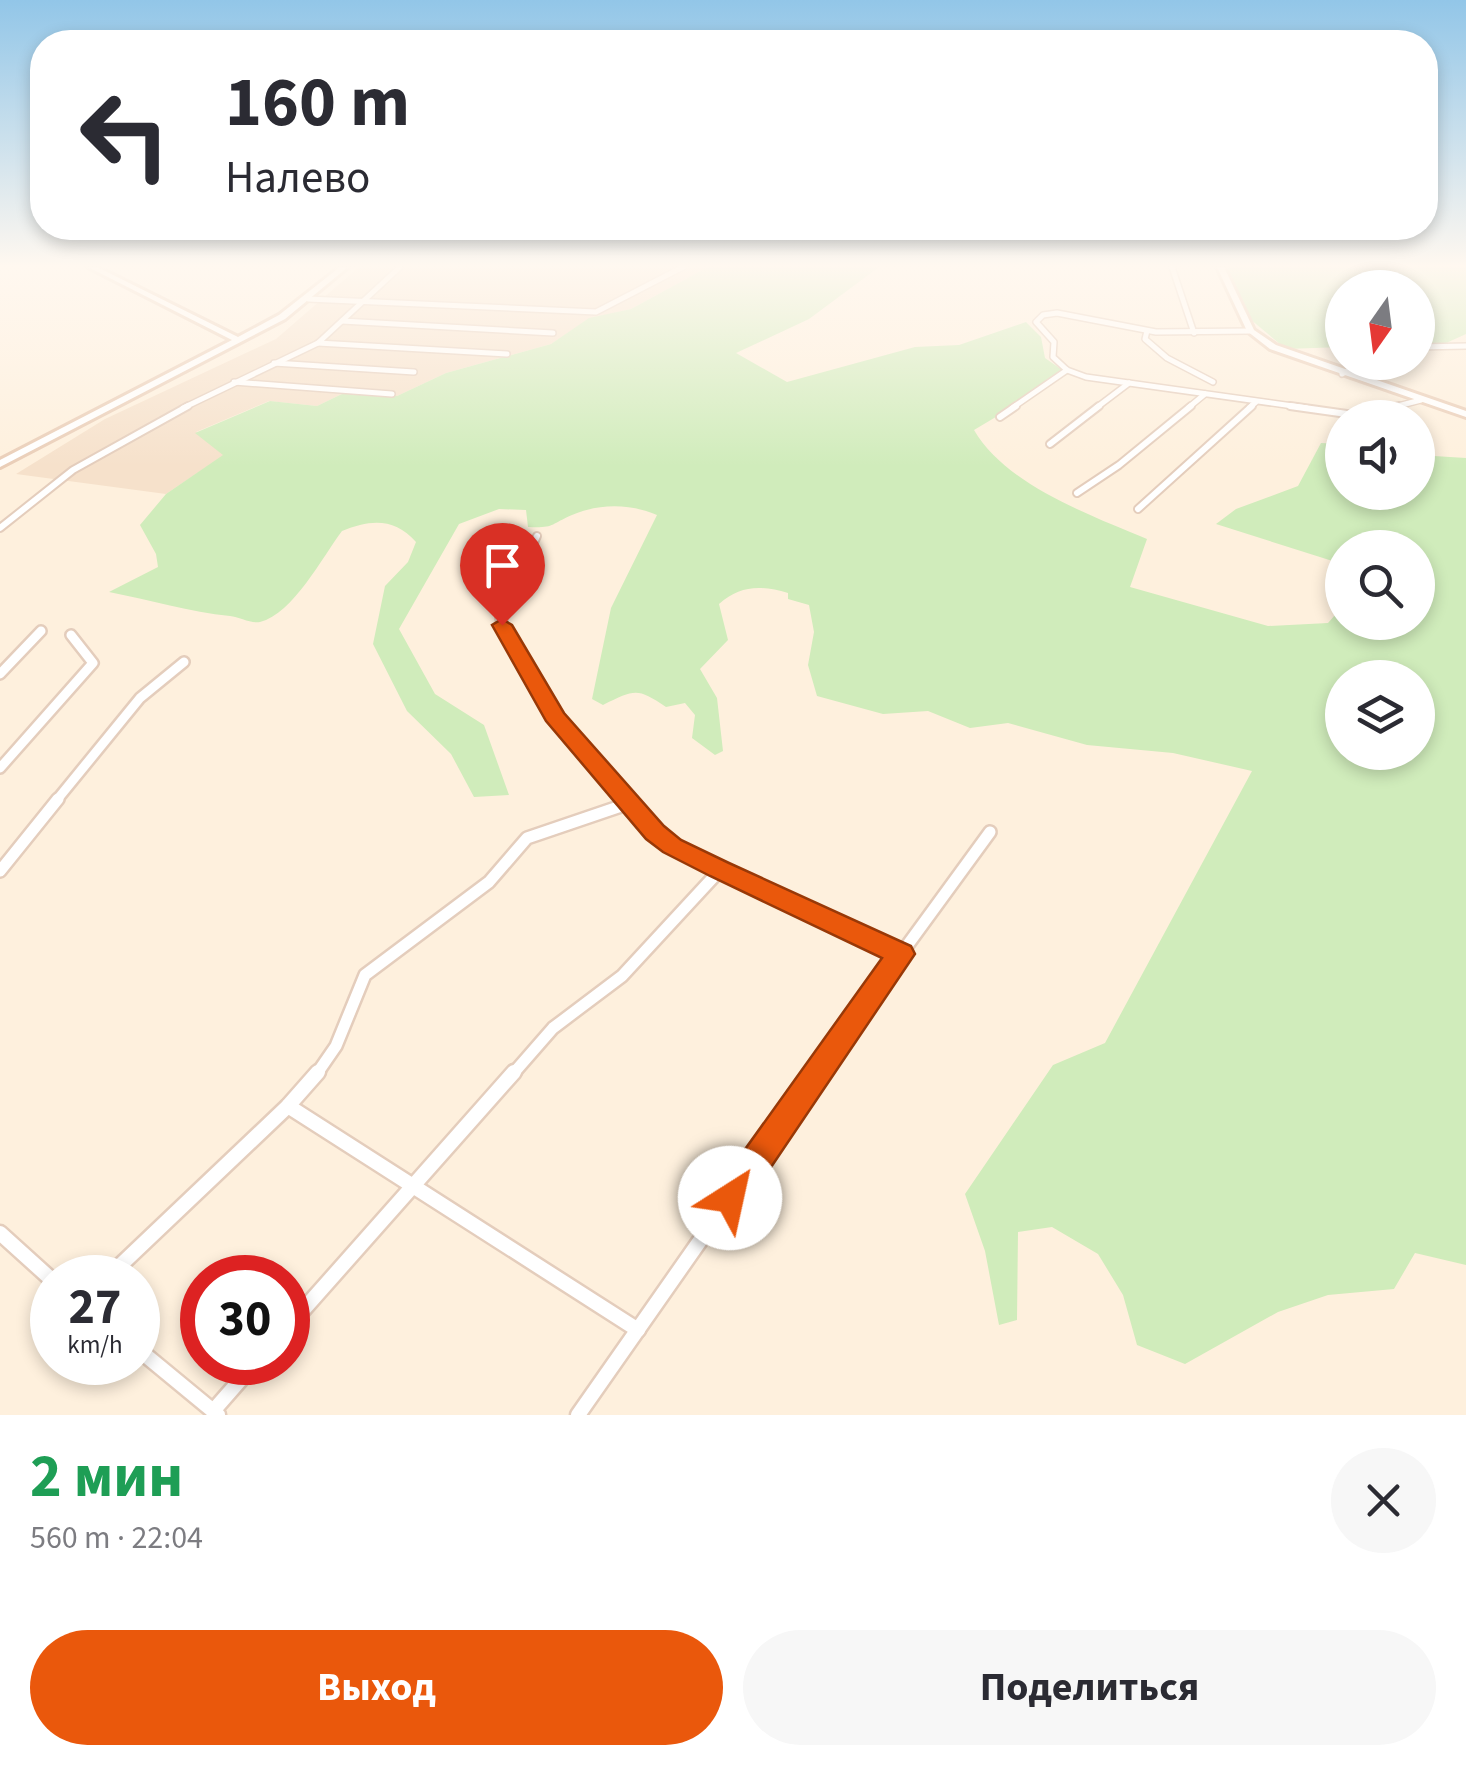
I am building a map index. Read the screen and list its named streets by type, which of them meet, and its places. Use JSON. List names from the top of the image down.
{
  "north": "bottom",
  "page": {
    "turn": ["160 m", "Налево"],
    "speed": "27 km/h",
    "limit": "30",
    "heading": ["2 мин", "560 m · 22:04"],
    "buttons": ["Выход", "Поделиться"]
  }
}
